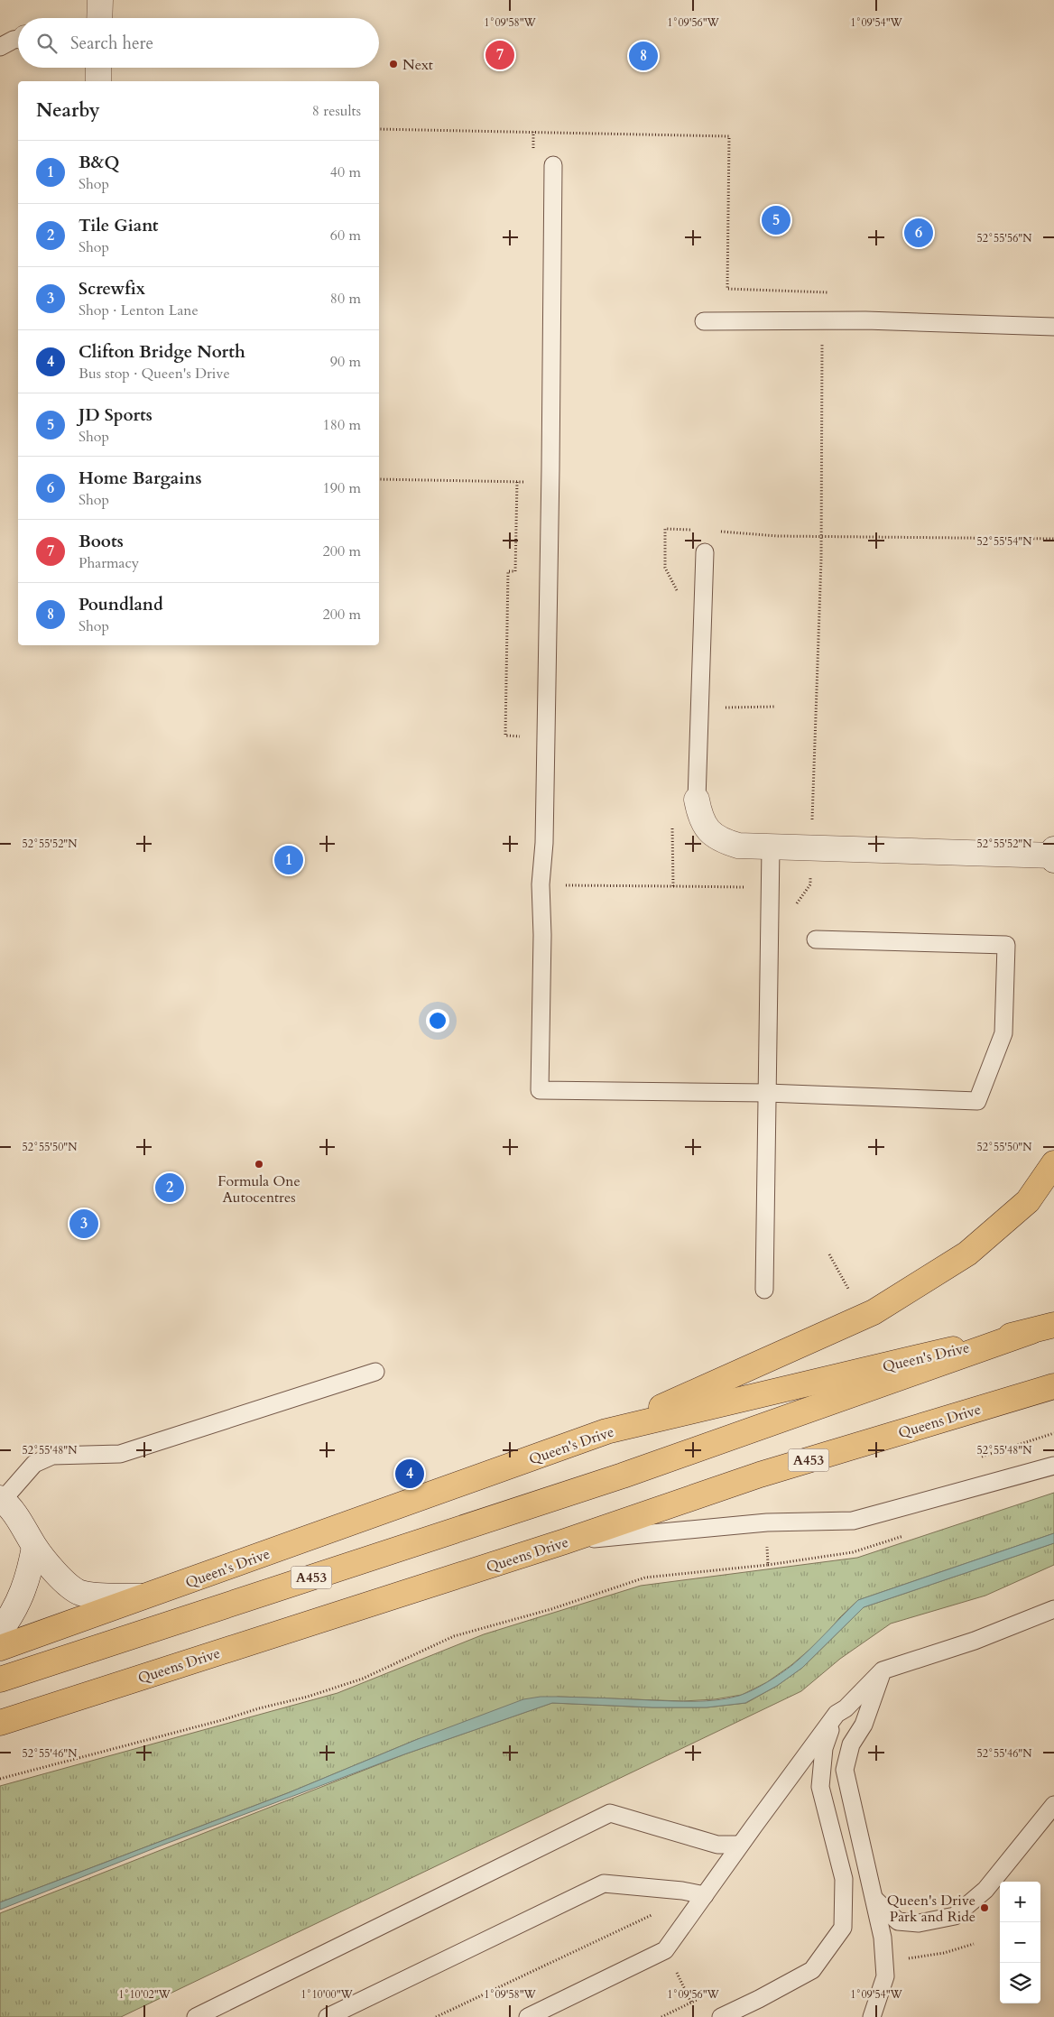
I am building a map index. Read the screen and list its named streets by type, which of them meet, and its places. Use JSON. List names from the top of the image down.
{
  "streets": {
    "main road": ["Queen's Drive", "Queens Drive", "A453"]
  },
  "crossings": [
    ["Queen's Drive", "A453"]
  ],
  "places": ["Next", "Formula One Autocentres", "Queen's Drive Park and Ride"],
  "page": {
    "search": "Search here",
    "pins": [
      "7",
      "8",
      "5",
      "6",
      "1",
      "2",
      "3",
      "4"
    ],
    "heading": ["Nearby", "8 results"],
    "list": [
      {
        "mark": "1",
        "name": "B&Q",
        "note": "Shop",
        "value": "40 m"
      },
      {
        "mark": "2",
        "name": "Tile Giant",
        "note": "Shop",
        "value": "60 m"
      },
      {
        "mark": "3",
        "name": "Screwfix",
        "note": "Shop · Lenton Lane",
        "value": "80 m"
      },
      {
        "mark": "4",
        "name": "Clifton Bridge North",
        "note": "Bus stop · Queen's Drive",
        "value": "90 m"
      },
      {
        "mark": "5",
        "name": "JD Sports",
        "note": "Shop",
        "value": "180 m"
      },
      {
        "mark": "6",
        "name": "Home Bargains",
        "note": "Shop",
        "value": "190 m"
      },
      {
        "mark": "7",
        "name": "Boots",
        "note": "Pharmacy",
        "value": "200 m"
      },
      {
        "mark": "8",
        "name": "Poundland",
        "note": "Shop",
        "value": "200 m"
      }
    ],
    "map_buttons": ["+", "−"]
  },
  "coordinates": [
    "1°09'58\"W",
    "1°09'56\"W",
    "1°09'54\"W",
    "52°55'56\"N",
    "52°55'54\"N",
    "52°55'52\"N",
    "52°55'50\"N",
    "52°55'48\"N",
    "52°55'46\"N",
    "1°10'02\"W",
    "1°10'00\"W"
  ]
}
